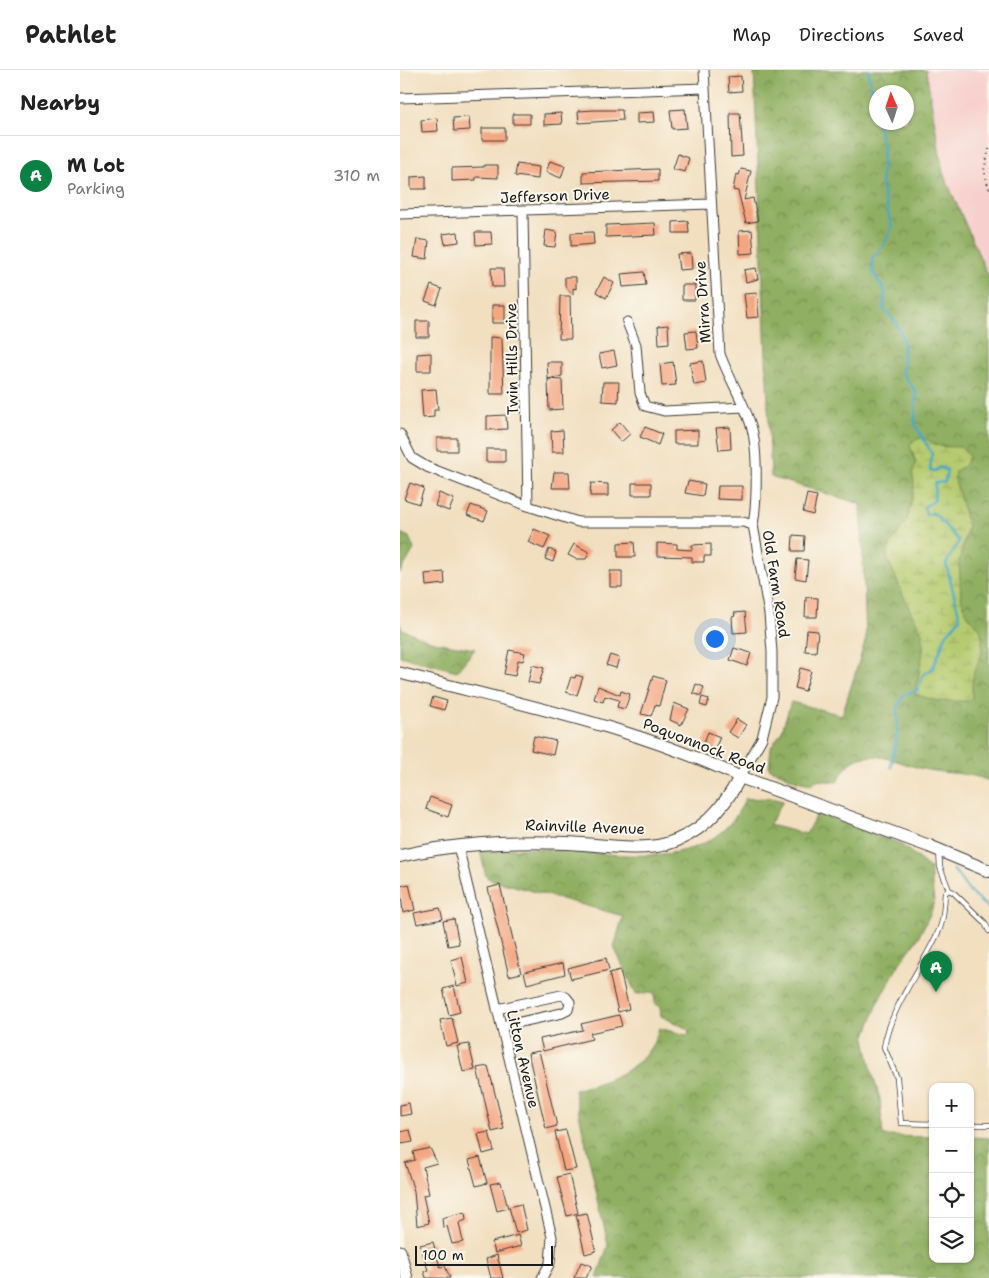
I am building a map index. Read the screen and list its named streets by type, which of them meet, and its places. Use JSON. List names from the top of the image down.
{
  "streets": {
    "main road": ["Poquonnock Road", "Rainville Avenue"],
    "street": [
      "Jefferson Drive",
      "Mirra Drive",
      "Twin Hills Drive",
      "Old Farm Road",
      "Litton Avenue"
    ]
  },
  "crossings": [
    ["Jefferson Drive", "Mirra Drive"],
    ["Jefferson Drive", "Twin Hills Drive"],
    ["Mirra Drive", "Old Farm Road"],
    ["Twin Hills Drive", "Old Farm Road"],
    ["Old Farm Road", "Poquonnock Road"],
    ["Old Farm Road", "Rainville Avenue"],
    ["Poquonnock Road", "Rainville Avenue"],
    ["Rainville Avenue", "Litton Avenue"]
  ],
  "scale_bar": "100 m",
  "north": "top",
  "page": {
    "header": "Pathlet",
    "nav": ["Map", "Directions", "Saved"],
    "heading": "Nearby",
    "list": [
      {
        "mark": "A",
        "name": "M Lot",
        "note": "Parking",
        "value": "310 m"
      }
    ],
    "pins": "A",
    "map_buttons": ["+", "−"],
    "scale": "100 m"
  }
}
